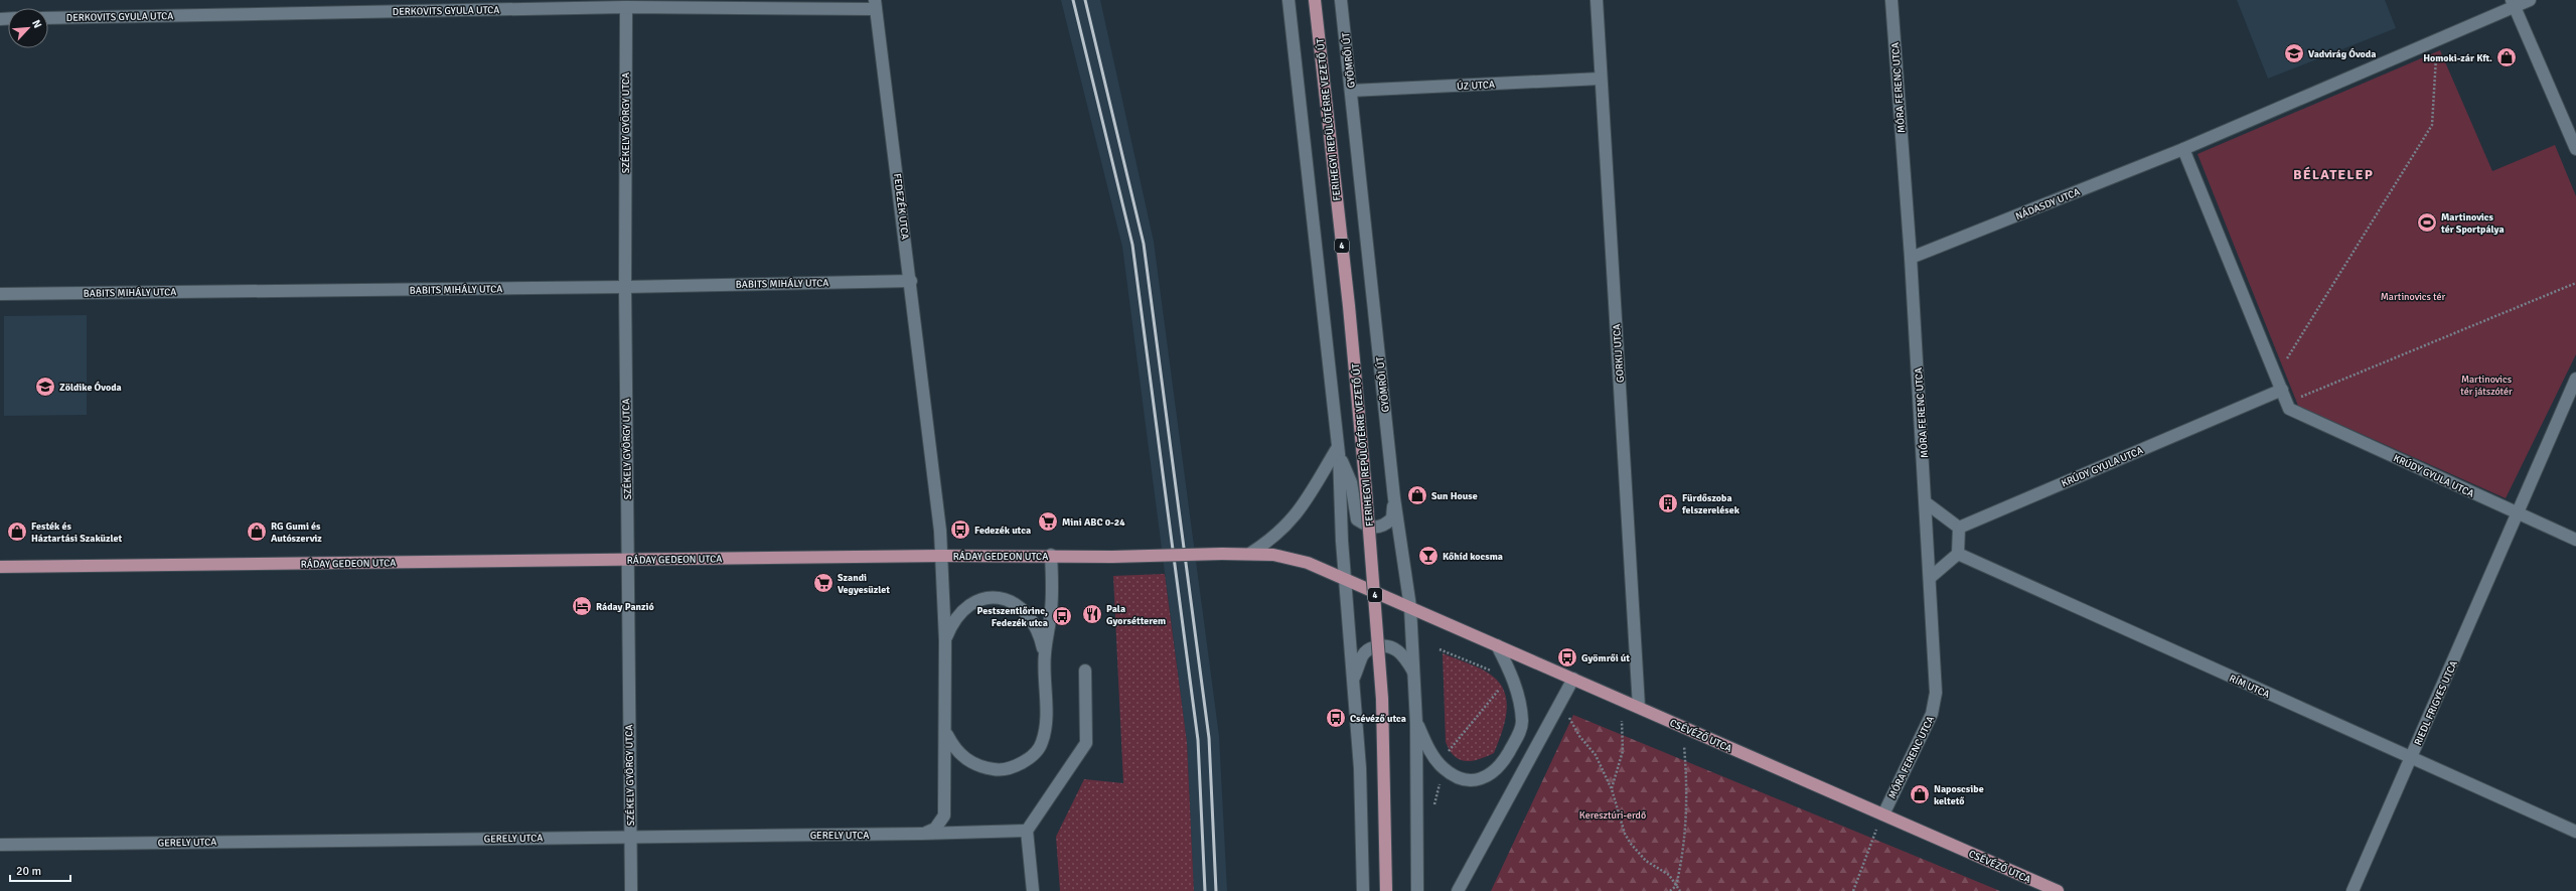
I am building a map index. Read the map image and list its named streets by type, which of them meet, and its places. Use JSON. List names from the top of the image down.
{
  "streets": {
    "main road": [
      "FERIHEGYI REPÜLŐTÉRRE VEZETŐ ÚT",
      "4",
      "RÁDAY GEDEON UTCA",
      "CSÉVÉZŐ UTCA"
    ],
    "street": [
      "DERKOVITS GYULA UTCA",
      "GYÖMRŐI ÚT",
      "ÚZ UTCA",
      "MÓRA FERENC UTCA",
      "SZÉKELY GYÖRGY UTCA",
      "NÁDASDY UTCA",
      "FEDEZÉK UTCA",
      "BABITS MIHÁLY UTCA",
      "GORKIJ UTCA",
      "KRÚDY GYULA UTCA",
      "RÍM UTCA",
      "RIEDL FRIGYES UTCA",
      "GERELY UTCA"
    ]
  },
  "crossings": [
    ["DERKOVITS GYULA UTCA", "SZÉKELY GYÖRGY UTCA"],
    ["DERKOVITS GYULA UTCA", "FEDEZÉK UTCA"],
    ["GYÖMRŐI ÚT", "ÚZ UTCA"],
    ["GYÖMRŐI ÚT", "CSÉVÉZŐ UTCA"],
    ["ÚZ UTCA", "GORKIJ UTCA"],
    ["MÓRA FERENC UTCA", "NÁDASDY UTCA"],
    ["MÓRA FERENC UTCA", "CSÉVÉZŐ UTCA"],
    ["SZÉKELY GYÖRGY UTCA", "BABITS MIHÁLY UTCA"],
    ["SZÉKELY GYÖRGY UTCA", "RÁDAY GEDEON UTCA"],
    ["SZÉKELY GYÖRGY UTCA", "GERELY UTCA"],
    ["FEDEZÉK UTCA", "BABITS MIHÁLY UTCA"],
    ["FEDEZÉK UTCA", "RÁDAY GEDEON UTCA"],
    ["FEDEZÉK UTCA", "GERELY UTCA"],
    ["GORKIJ UTCA", "CSÉVÉZŐ UTCA"],
    ["KRÚDY GYULA UTCA", "RIEDL FRIGYES UTCA"],
    ["RÁDAY GEDEON UTCA", "CSÉVÉZŐ UTCA"],
    ["RÍM UTCA", "RIEDL FRIGYES UTCA"]
  ],
  "districts": ["BÉLATELEP"],
  "parks": ["Martinovics tér", "Martinovics tér játszótér", "Keresztúri-erdő"],
  "places": {
    "school or university": ["Vadvirág Óvoda", "Zöldike Óvoda"],
    "shop": [
      "Homoki-zár Kft.",
      "Sun House",
      "Festék és Háztartási Szaküzlet",
      "RG Gumi és Autószerviz",
      "Naposcsibe keltető"
    ],
    "sports": ["Martinovics tér Sportpálya"],
    "building": ["Fürdőszoba felszerelések"],
    "supermarket": ["Mini ABC 0-24", "Szandi Vegyesüzlet"],
    "bus stop": [
      "Fedezék utca",
      "Pestszentlőrinc, Fedezék utca",
      "Gyömrői út",
      "Csévéző utca"
    ],
    "bar": ["Kőhíd kocsma"],
    "hotel": ["Ráday Panzió"],
    "restaurant": ["Pala Gyorsétterem"]
  },
  "scale_bar": "20 m",
  "north": "top right"
}
